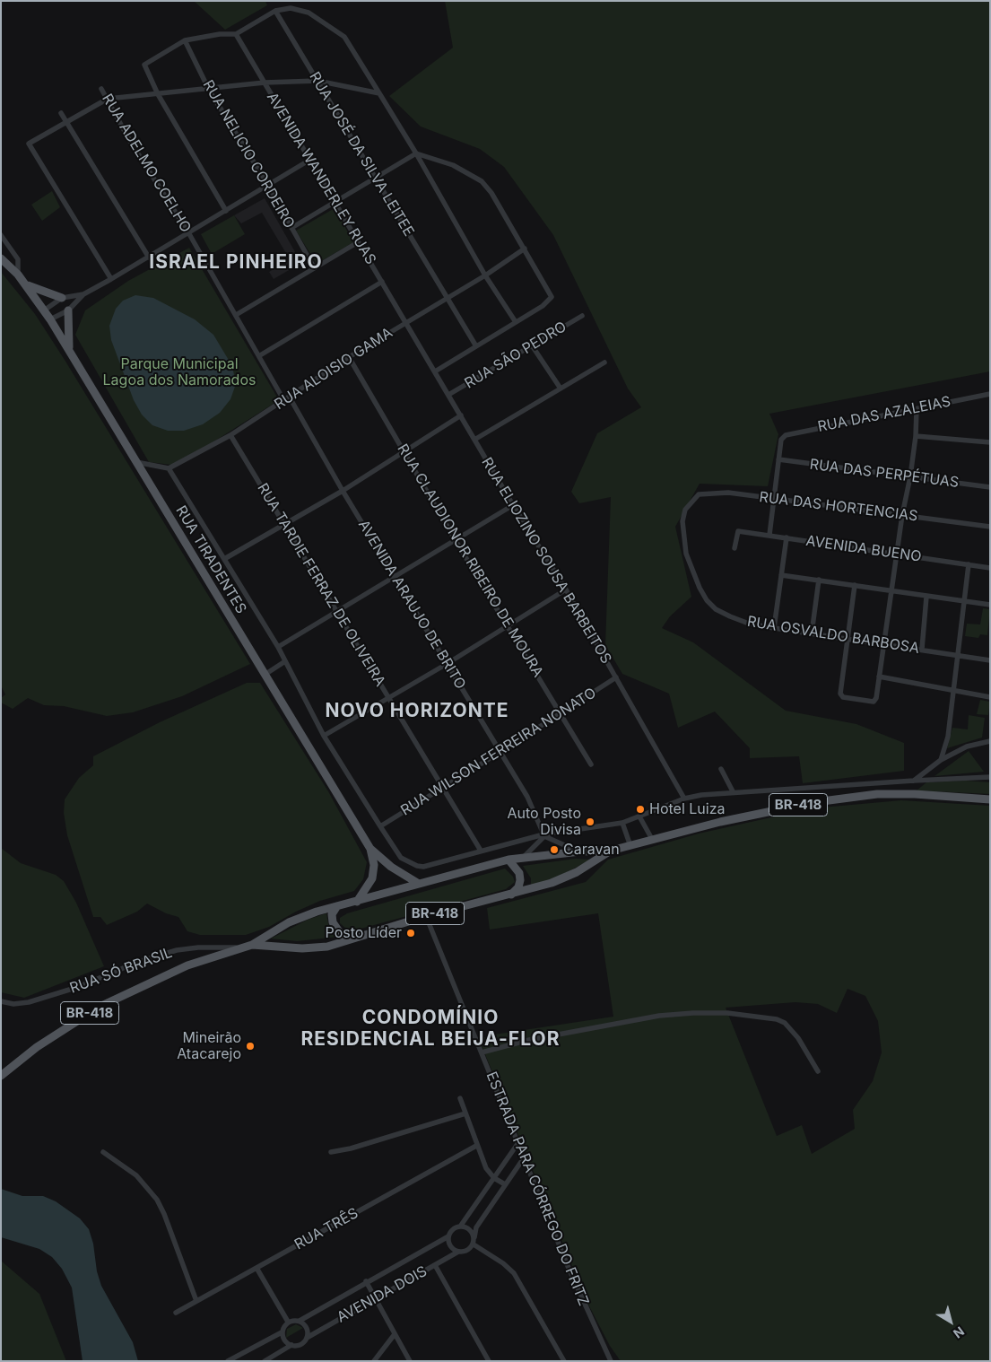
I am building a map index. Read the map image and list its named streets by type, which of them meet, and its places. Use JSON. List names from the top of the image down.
{
  "streets": {
    "main road": ["RUA TIRADENTES", "BR-418"],
    "street": [
      "RUA NELICIO CORDEIRO",
      "RUA JOSÉ DA SILVA LEITEE",
      "RUA ADELMO COELHO",
      "AVENIDA WANDERLEY RUAS",
      "RUA SÃO PEDRO",
      "RUA ALOISIO GAMA",
      "RUA DAS AZALEIAS",
      "RUA DAS PERPÉTUAS",
      "RUA DAS HORTENCIAS",
      "AVENIDA BUENO",
      "RUA CLAUDIONOR RIBEIRO DE MOURA",
      "RUA ELIOZINO SOUSA BARBEITOS",
      "RUA TARDIE FERRAZ DE OLIVEIRA",
      "AVENIDA ARAUJO DE BRITO",
      "RUA OSVALDO BARBOSA",
      "RUA WILSON FERREIRA NONATO",
      "RUA SÓ BRASIL",
      "ESTRADA PARA CÓRREGO DO FRITZ",
      "RUA TRÊS",
      "AVENIDA DOIS"
    ]
  },
  "crossings": [
    ["RUA JOSÉ DA SILVA LEITEE", "RUA ALOISIO GAMA"],
    ["RUA ADELMO COELHO", "RUA ALOISIO GAMA"],
    ["RUA ADELMO COELHO", "AVENIDA ARAUJO DE BRITO"],
    ["AVENIDA WANDERLEY RUAS", "RUA ALOISIO GAMA"],
    ["AVENIDA WANDERLEY RUAS", "RUA ELIOZINO SOUSA BARBEITOS"],
    ["RUA SÃO PEDRO", "RUA ELIOZINO SOUSA BARBEITOS"],
    ["RUA ALOISIO GAMA", "RUA CLAUDIONOR RIBEIRO DE MOURA"],
    ["RUA ALOISIO GAMA", "RUA ELIOZINO SOUSA BARBEITOS"],
    ["RUA ALOISIO GAMA", "RUA TARDIE FERRAZ DE OLIVEIRA"],
    ["RUA ALOISIO GAMA", "AVENIDA ARAUJO DE BRITO"],
    ["RUA DAS AZALEIAS", "RUA DAS PERPÉTUAS"],
    ["RUA DAS HORTENCIAS", "RUA OSVALDO BARBOSA"],
    ["RUA TIRADENTES", "BR-418"],
    ["RUA CLAUDIONOR RIBEIRO DE MOURA", "RUA WILSON FERREIRA NONATO"],
    ["RUA ELIOZINO SOUSA BARBEITOS", "RUA WILSON FERREIRA NONATO"],
    ["RUA TARDIE FERRAZ DE OLIVEIRA", "RUA WILSON FERREIRA NONATO"],
    ["AVENIDA ARAUJO DE BRITO", "RUA WILSON FERREIRA NONATO"],
    ["BR-418", "RUA SÓ BRASIL"],
    ["BR-418", "ESTRADA PARA CÓRREGO DO FRITZ"],
    ["ESTRADA PARA CÓRREGO DO FRITZ", "AVENIDA DOIS"]
  ],
  "districts": ["ISRAEL PINHEIRO", "NOVO HORIZONTE", "CONDOMÍNIO RESIDENCIAL BEIJA-FLOR"],
  "parks": ["Parque Municipal Lagoa dos Namorados"],
  "places": [
    "Hotel Luiza",
    "Auto Posto Divisa",
    "Caravan",
    "Posto Líder",
    "Mineirão Atacarejo"
  ],
  "north": "bottom right"
}
